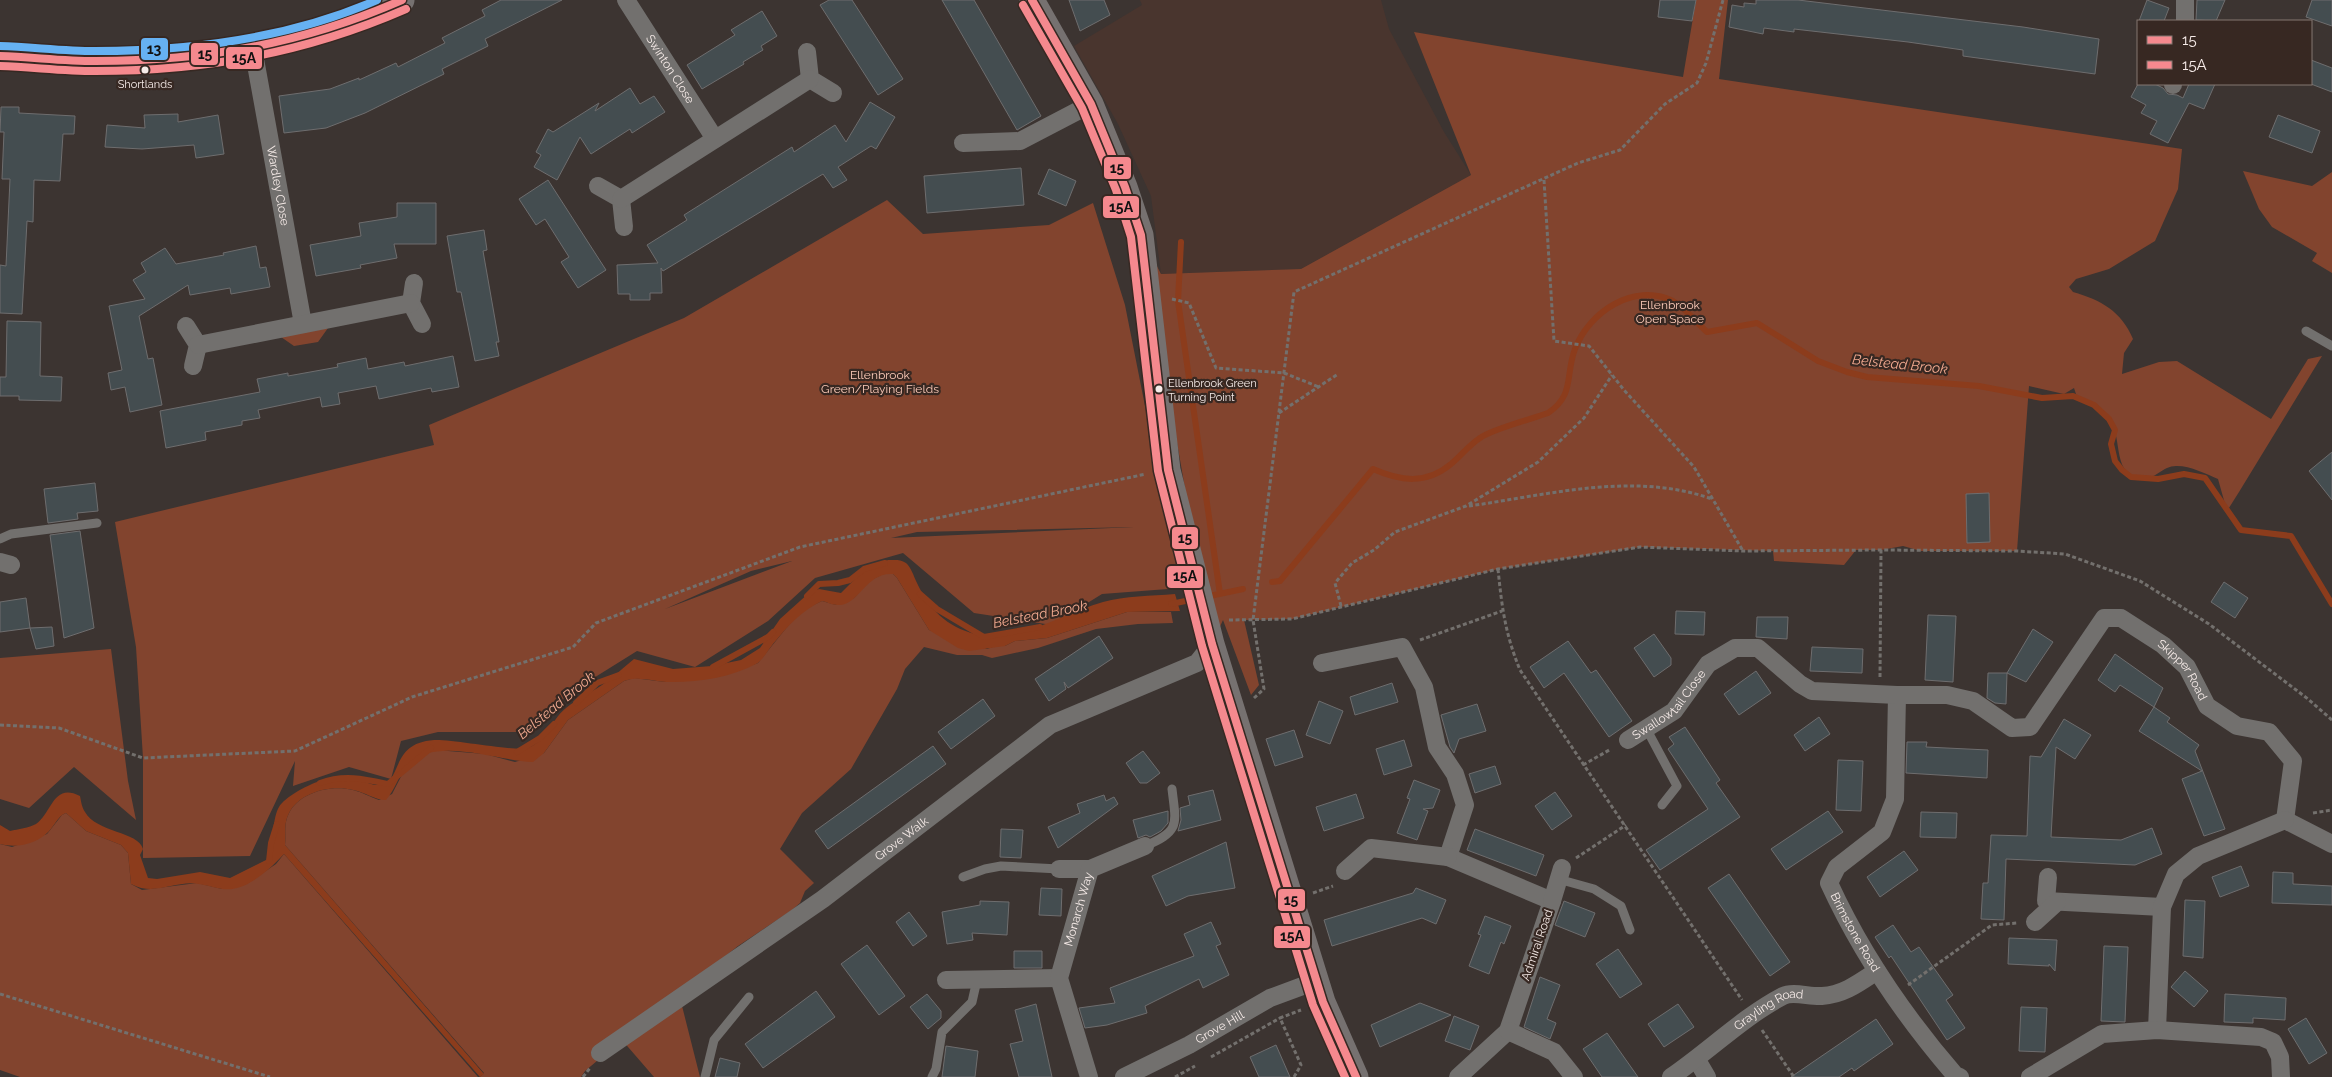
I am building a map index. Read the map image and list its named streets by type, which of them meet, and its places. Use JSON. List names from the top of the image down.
{
  "streets": {
    "street": [
      "Swinton Close",
      "Wardley Close",
      "Skipper Road",
      "Swallowtail Close",
      "Grove Walk",
      "Monarch Way",
      "Brimstone Road",
      "Admiral Road",
      "Grayling Road",
      "Grove Hill"
    ]
  },
  "crossings": [
    ["Skipper Road", "Swallowtail Close"],
    ["Skipper Road", "Brimstone Road"],
    ["Swallowtail Close", "Brimstone Road"],
    ["Brimstone Road", "Grayling Road"]
  ],
  "water": ["Belstead Brook"],
  "parks": ["Ellenbrook Open Space", "Ellenbrook Green/Playing Fields"],
  "places": ["Shortlands", "Ellenbrook Green Turning Point"],
  "lines": ["transit line 15", "transit line 13", "transit line 15A"],
  "legend": ["15", "15A"]
}
